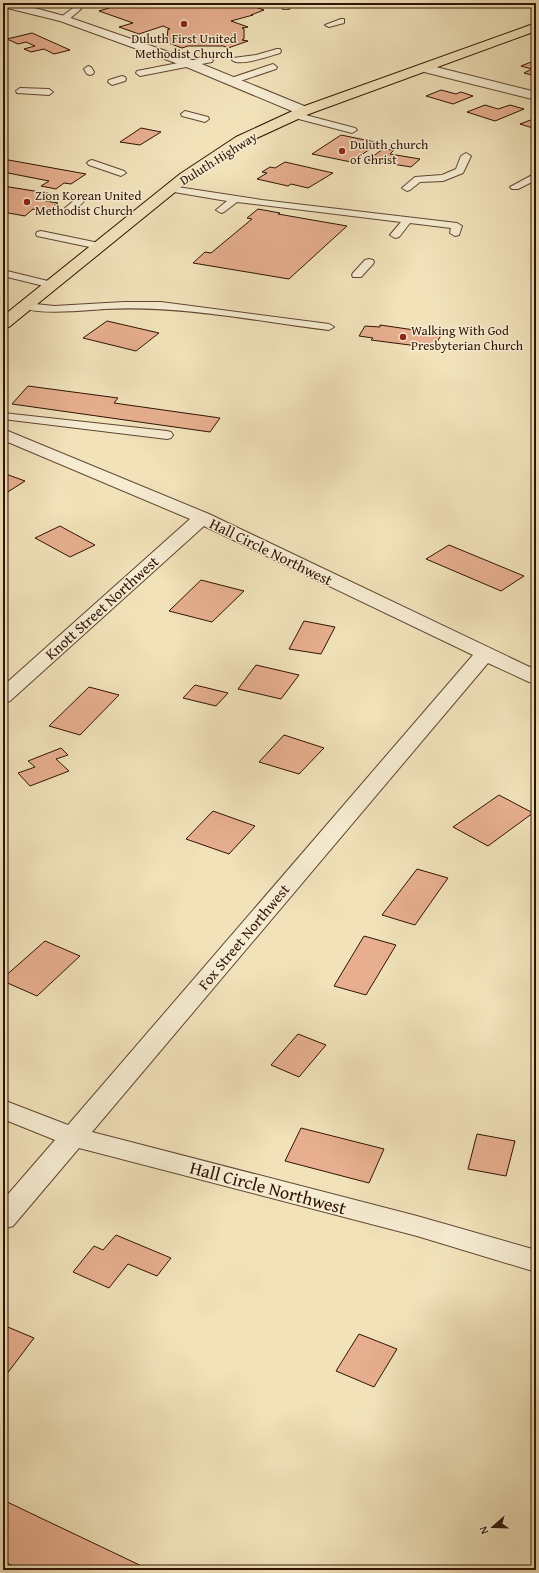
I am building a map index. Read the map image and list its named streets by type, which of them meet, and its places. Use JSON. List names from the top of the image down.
{
  "streets": {
    "main road": ["Duluth Highway"],
    "street": ["Hall Circle Northwest", "Knott Street Northwest", "Fox Street Northwest"]
  },
  "crossings": [
    ["Hall Circle Northwest", "Knott Street Northwest"],
    ["Hall Circle Northwest", "Fox Street Northwest"]
  ],
  "places": [
    "Duluth First United Methodist Church",
    "Duluth church of Christ",
    "Zion Korean United Methodist Church",
    "Walking With God Presbyterian Church"
  ],
  "north": "left"
}
